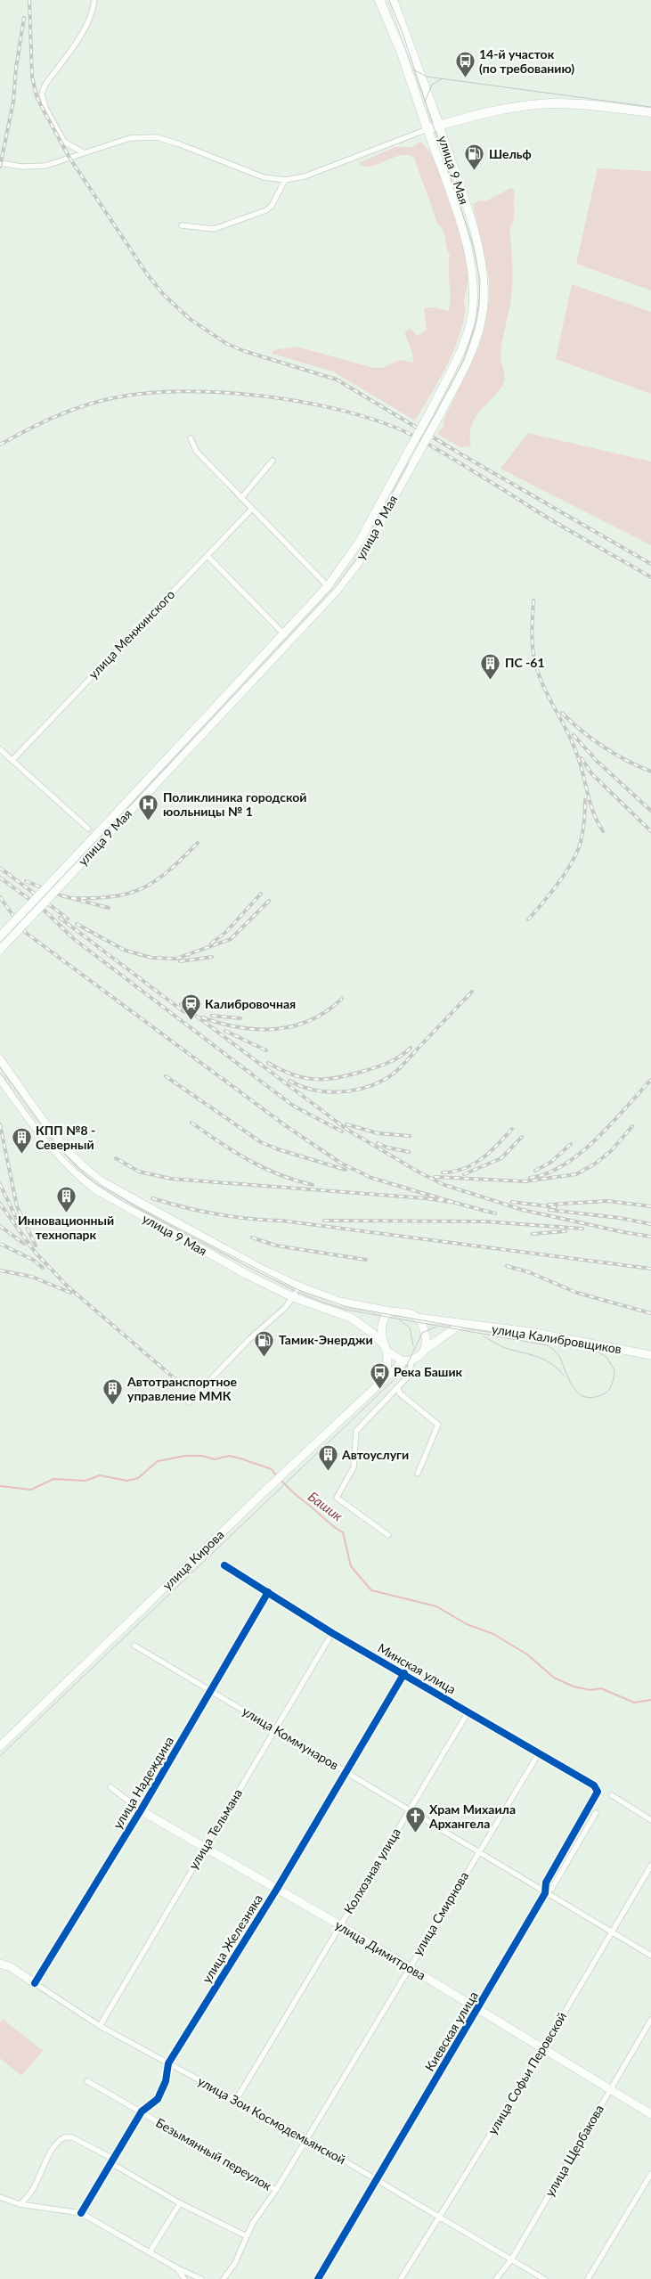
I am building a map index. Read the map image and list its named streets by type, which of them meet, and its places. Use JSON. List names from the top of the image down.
{
  "streets": {
    "main road": [
      "улица 9 Мая",
      "улица Калибровщиков",
      "улица Кирова",
      "улица Надеждина",
      "улица Димитрова",
      "улица Зои Космодемьянской"
    ],
    "street": [
      "улица Менжинского",
      "Минская улица",
      "улица Коммунаров",
      "улица Тельмана",
      "Колхозная улица",
      "улица Смирнова",
      "улица Железняка",
      "Киевская улица",
      "улица Софьи Перовской",
      "улица Щербакова",
      "Безымянный переулок"
    ]
  },
  "crossings": [
    ["улица 9 Мая", "улица Калибровщиков"],
    ["улица 9 Мая", "улица Кирова"],
    ["улица Калибровщиков", "улица Кирова"],
    ["Минская улица", "улица Надеждина"],
    ["Минская улица", "улица Тельмана"],
    ["Минская улица", "Колхозная улица"],
    ["Минская улица", "улица Смирнова"],
    ["Минская улица", "улица Железняка"],
    ["Минская улица", "Киевская улица"],
    ["улица Коммунаров", "улица Надеждина"],
    ["улица Коммунаров", "улица Тельмана"],
    ["улица Коммунаров", "Колхозная улица"],
    ["улица Коммунаров", "улица Смирнова"],
    ["улица Коммунаров", "улица Железняка"],
    ["улица Коммунаров", "Киевская улица"],
    ["улица Коммунаров", "улица Софьи Перовской"],
    ["улица Надеждина", "улица Димитрова"],
    ["улица Надеждина", "улица Зои Космодемьянской"],
    ["улица Тельмана", "улица Димитрова"],
    ["улица Тельмана", "улица Зои Космодемьянской"],
    ["Колхозная улица", "улица Димитрова"],
    ["Колхозная улица", "улица Зои Космодемьянской"],
    ["улица Смирнова", "улица Димитрова"],
    ["улица Смирнова", "улица Зои Космодемьянской"],
    ["улица Смирнова", "Безымянный переулок"],
    ["улица Железняка", "улица Димитрова"],
    ["улица Железняка", "улица Зои Космодемьянской"],
    ["улица Железняка", "Безымянный переулок"],
    ["улица Димитрова", "Киевская улица"],
    ["улица Димитрова", "улица Софьи Перовской"],
    ["улица Димитрова", "улица Щербакова"],
    ["Киевская улица", "улица Зои Космодемьянской"],
    ["улица Софьи Перовской", "улица Зои Космодемьянской"],
    ["улица Зои Космодемьянской", "улица Щербакова"]
  ],
  "water": ["Башик"],
  "places": {
    "bus stop": ["14-й участок (по требованию)", "Река Башик"],
    "fuel station": ["Шельф", "Тамик-Энерджи"],
    "building": [
      "ПС -61",
      "КПП №8 - Северный",
      "Инновационный технопарк",
      "Автотранспортное управление ММК",
      "Автоуслуги"
    ],
    "hospital": ["Поликлиника городской юольницы № 1"],
    "station": ["Калибровочная"],
    "church": ["Храм Михаила Архангела"]
  }
}
